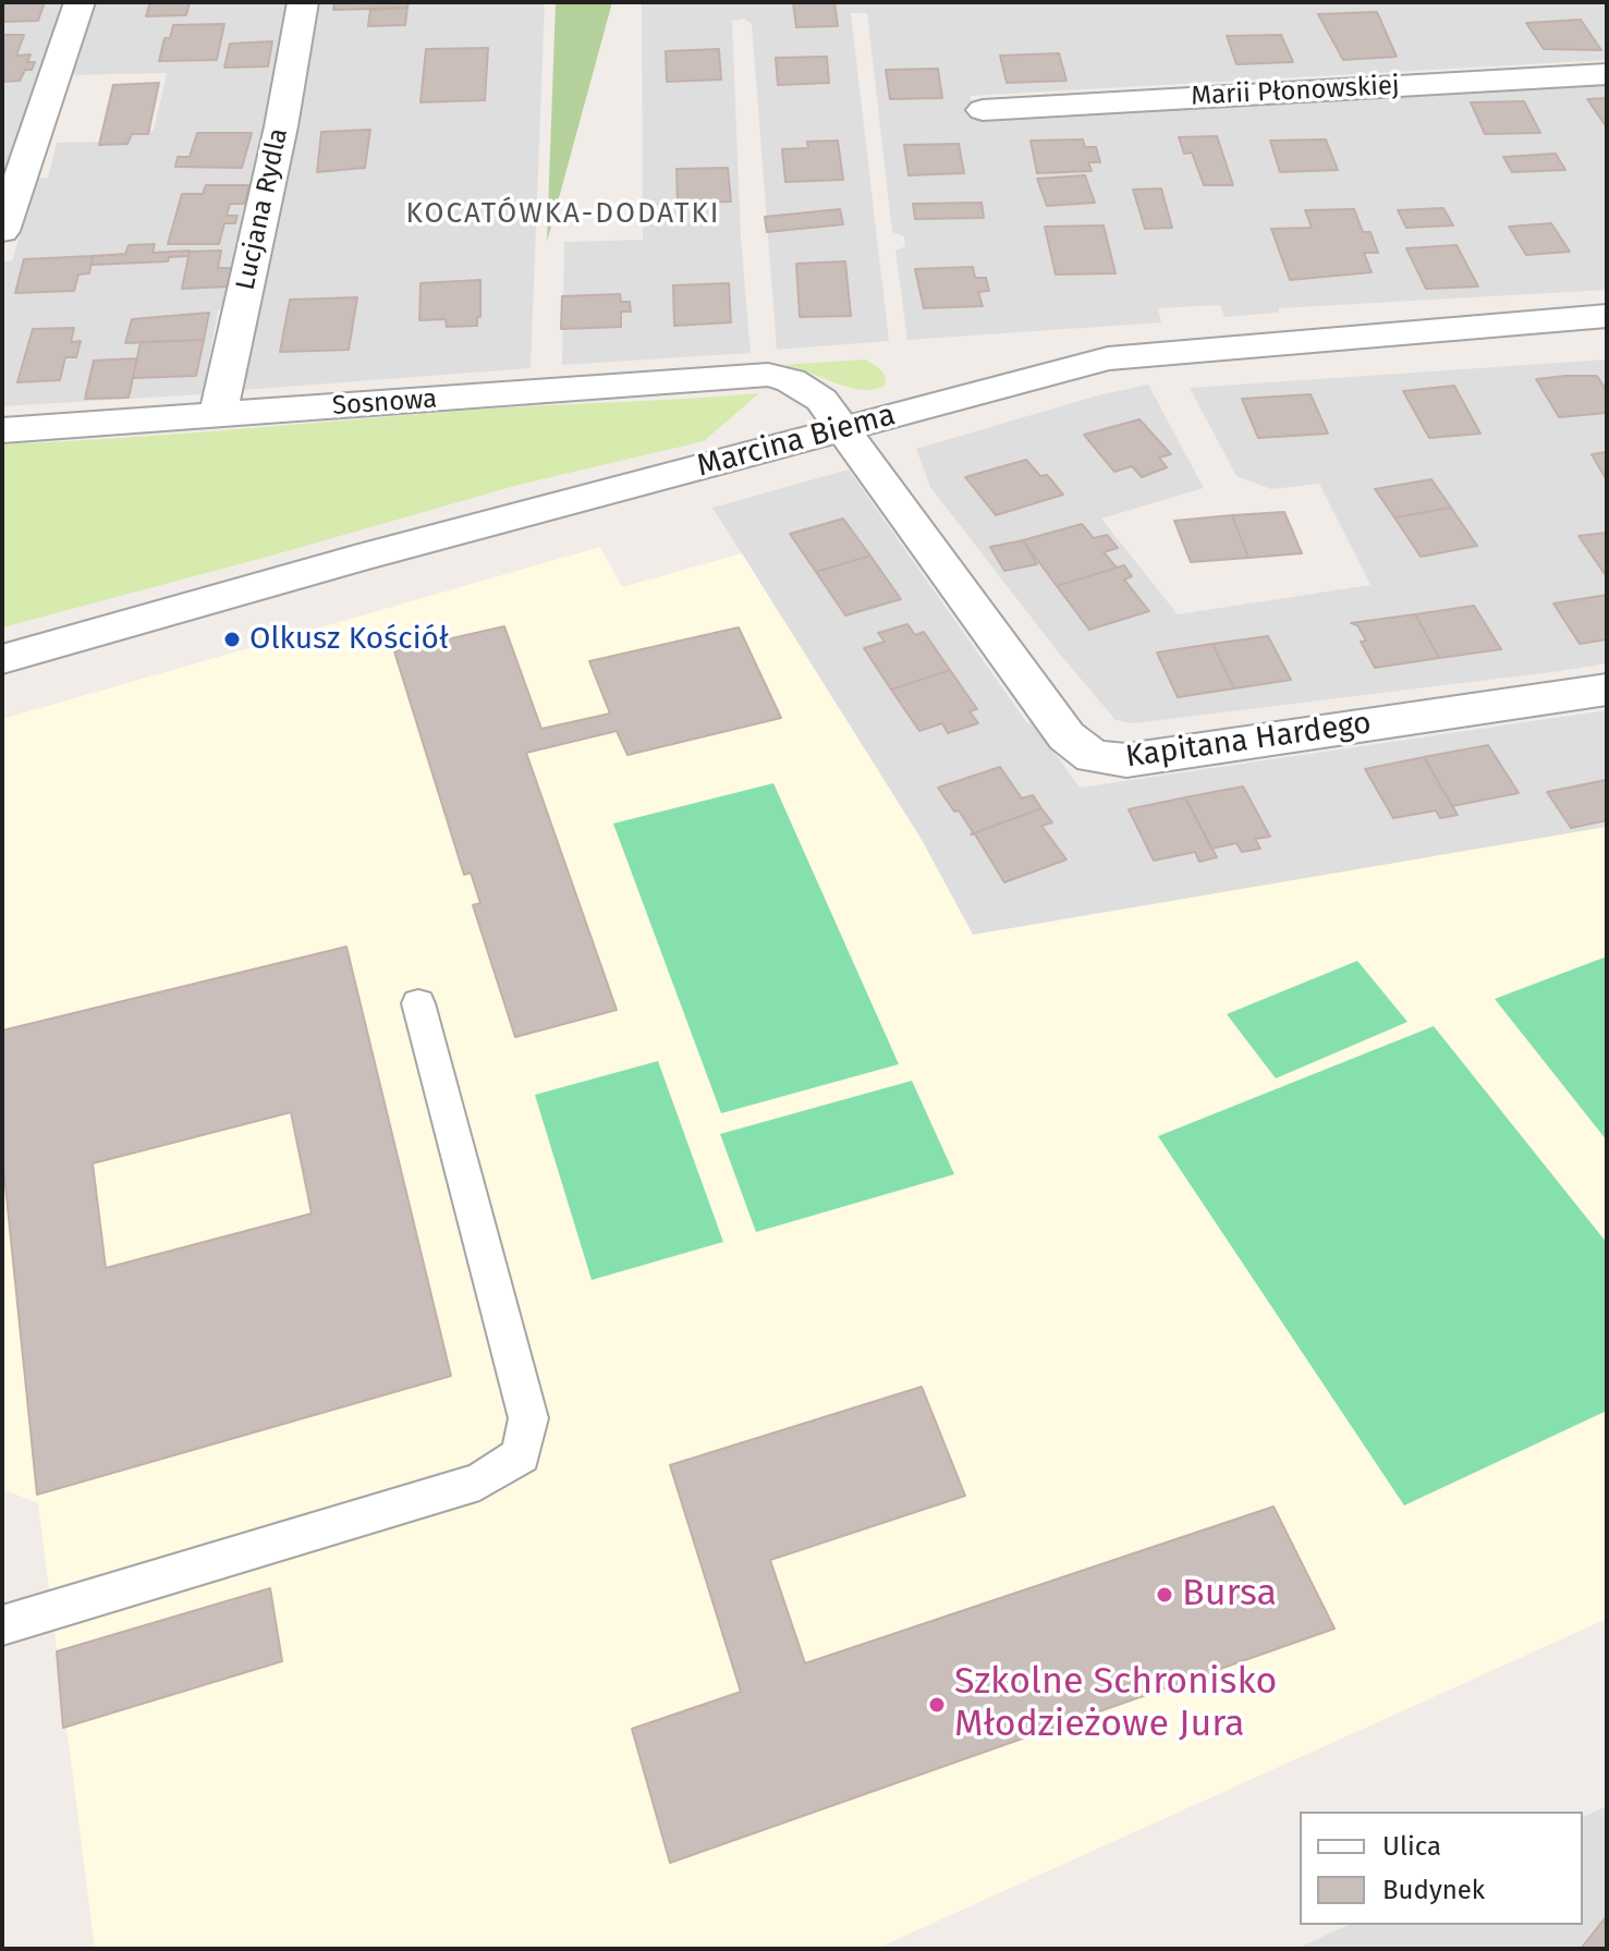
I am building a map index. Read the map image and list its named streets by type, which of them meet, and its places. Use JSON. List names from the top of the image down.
{
  "streets": {
    "street": [
      "Marii Płonowskiej",
      "Lucjana Rydla",
      "Sosnowa",
      "Marcina Biema",
      "Kapitana Hardego"
    ]
  },
  "crossings": [
    ["Lucjana Rydla", "Sosnowa"],
    ["Sosnowa", "Kapitana Hardego"],
    ["Marcina Biema", "Kapitana Hardego"]
  ],
  "districts": ["KOCATÓWKA-DODATKI"],
  "places": ["Olkusz Kościół", "Bursa", "Szkolne Schronisko Młodzieżowe Jura"],
  "legend": ["Ulica", "Budynek"]
}
